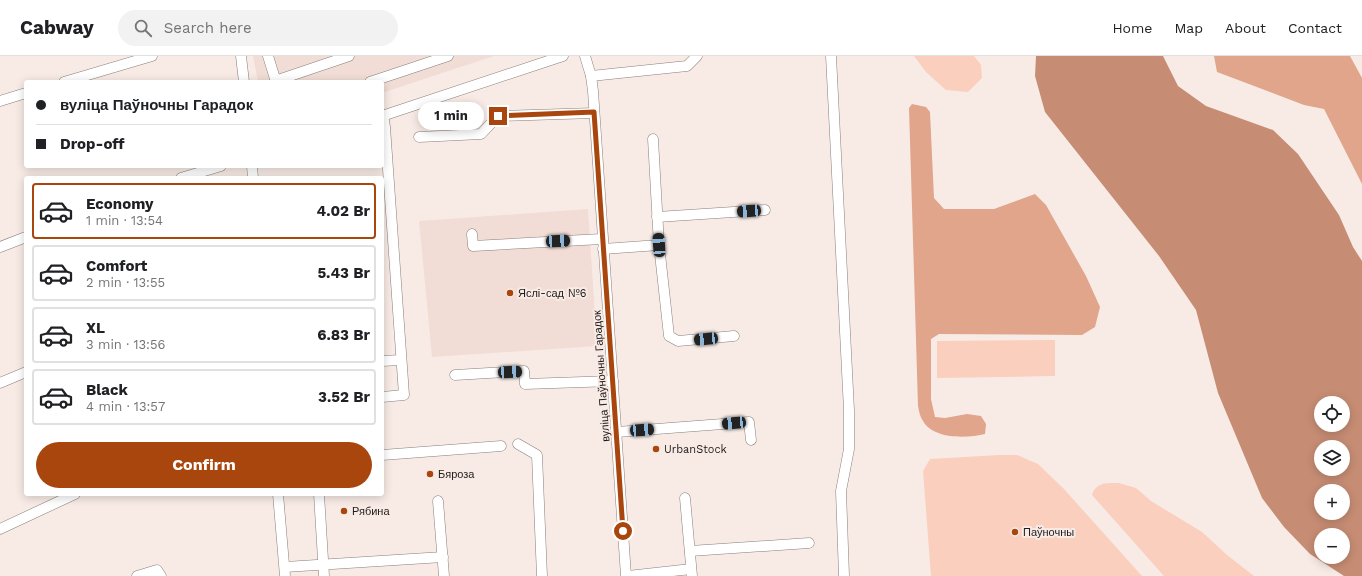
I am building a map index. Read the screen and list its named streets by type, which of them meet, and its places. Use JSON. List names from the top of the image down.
{
  "streets": {
    "street": ["вуліца Паўночны Гарадок"]
  },
  "places": [
    "Яслі-сад №6",
    "UrbanStock",
    "Бяроза",
    "Рябина",
    "Паўночны"
  ],
  "page": {
    "header": "Cabway",
    "search": "Search here",
    "nav": [
      "Home",
      "Map",
      "About",
      "Contact"
    ],
    "banner": ["вуліца Паўночны Гарадок", "Drop-off"],
    "bubble": "1 min",
    "list": [
      {
        "name": "Economy",
        "note": "1 min · 13:54",
        "value": "4.02 Br"
      },
      {
        "name": "Comfort",
        "note": "2 min · 13:55",
        "value": "5.43 Br"
      },
      {
        "name": "XL",
        "note": "3 min · 13:56",
        "value": "6.83 Br"
      },
      {
        "name": "Black",
        "note": "4 min · 13:57",
        "value": "3.52 Br"
      }
    ],
    "map_buttons": ["+", "−"],
    "buttons": "Confirm"
  }
}
